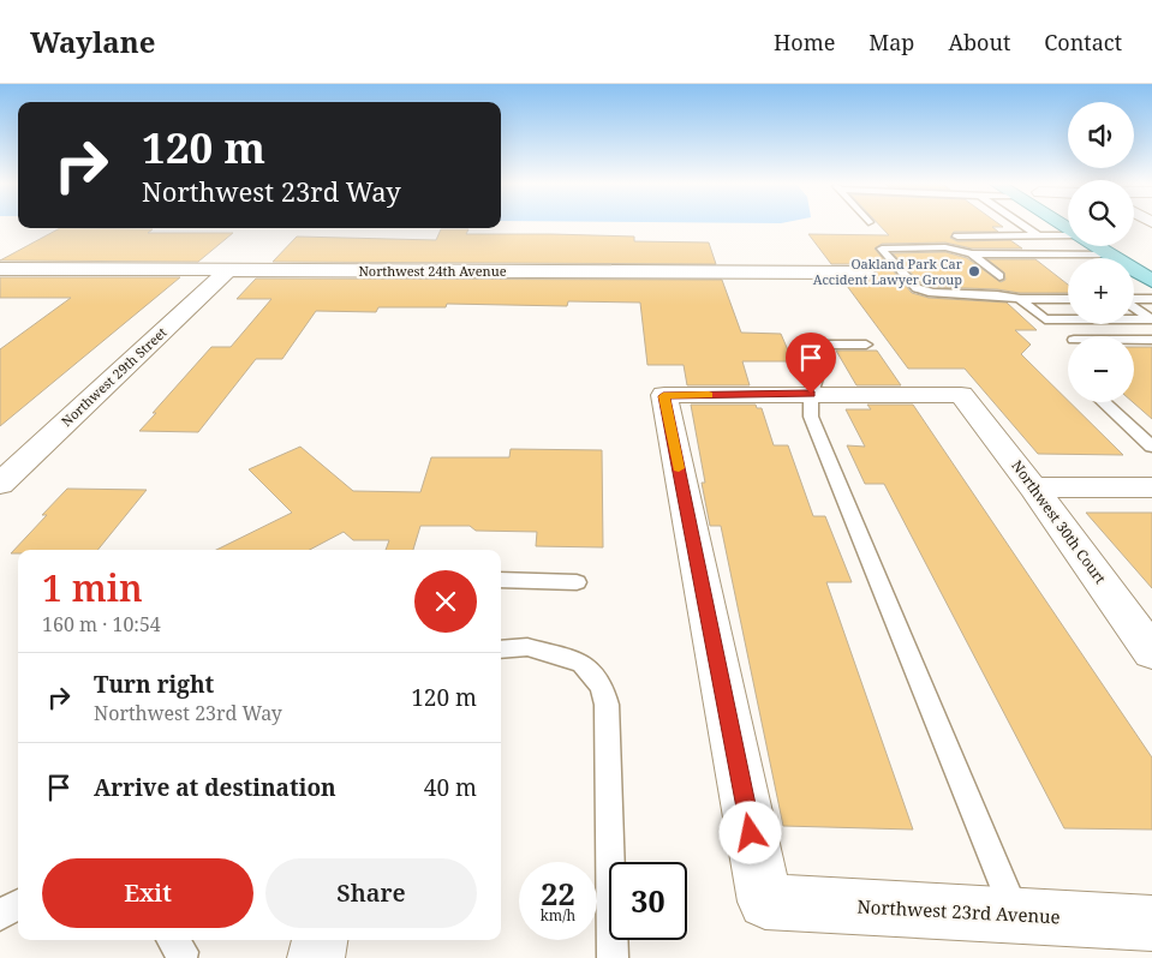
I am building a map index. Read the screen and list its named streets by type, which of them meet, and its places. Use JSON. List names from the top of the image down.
{
  "streets": {
    "street": [
      "Northwest 24th Avenue",
      "Northwest 29th Street",
      "Northwest 30th Court",
      "Northwest 23rd Avenue"
    ]
  },
  "crossings": [
    ["Northwest 24th Avenue", "Northwest 29th Street"],
    ["Northwest 30th Court", "Northwest 23rd Avenue"]
  ],
  "places": ["Oakland Park Car Accident Lawyer Group"],
  "page": {
    "header": "Waylane",
    "nav": [
      "Home",
      "Map",
      "About",
      "Contact"
    ],
    "map_buttons": ["+", "−"],
    "turn": ["120 m", "Northwest 23rd Way"],
    "heading": ["1 min", "160 m · 10:54"],
    "list": [
      {
        "name": "Turn right",
        "note": "Northwest 23rd Way",
        "value": "120 m"
      },
      {
        "name": "Arrive at destination",
        "value": "40 m"
      }
    ],
    "buttons": ["Exit", "Share"],
    "speed": "22 km/h",
    "limit": "30"
  }
}
